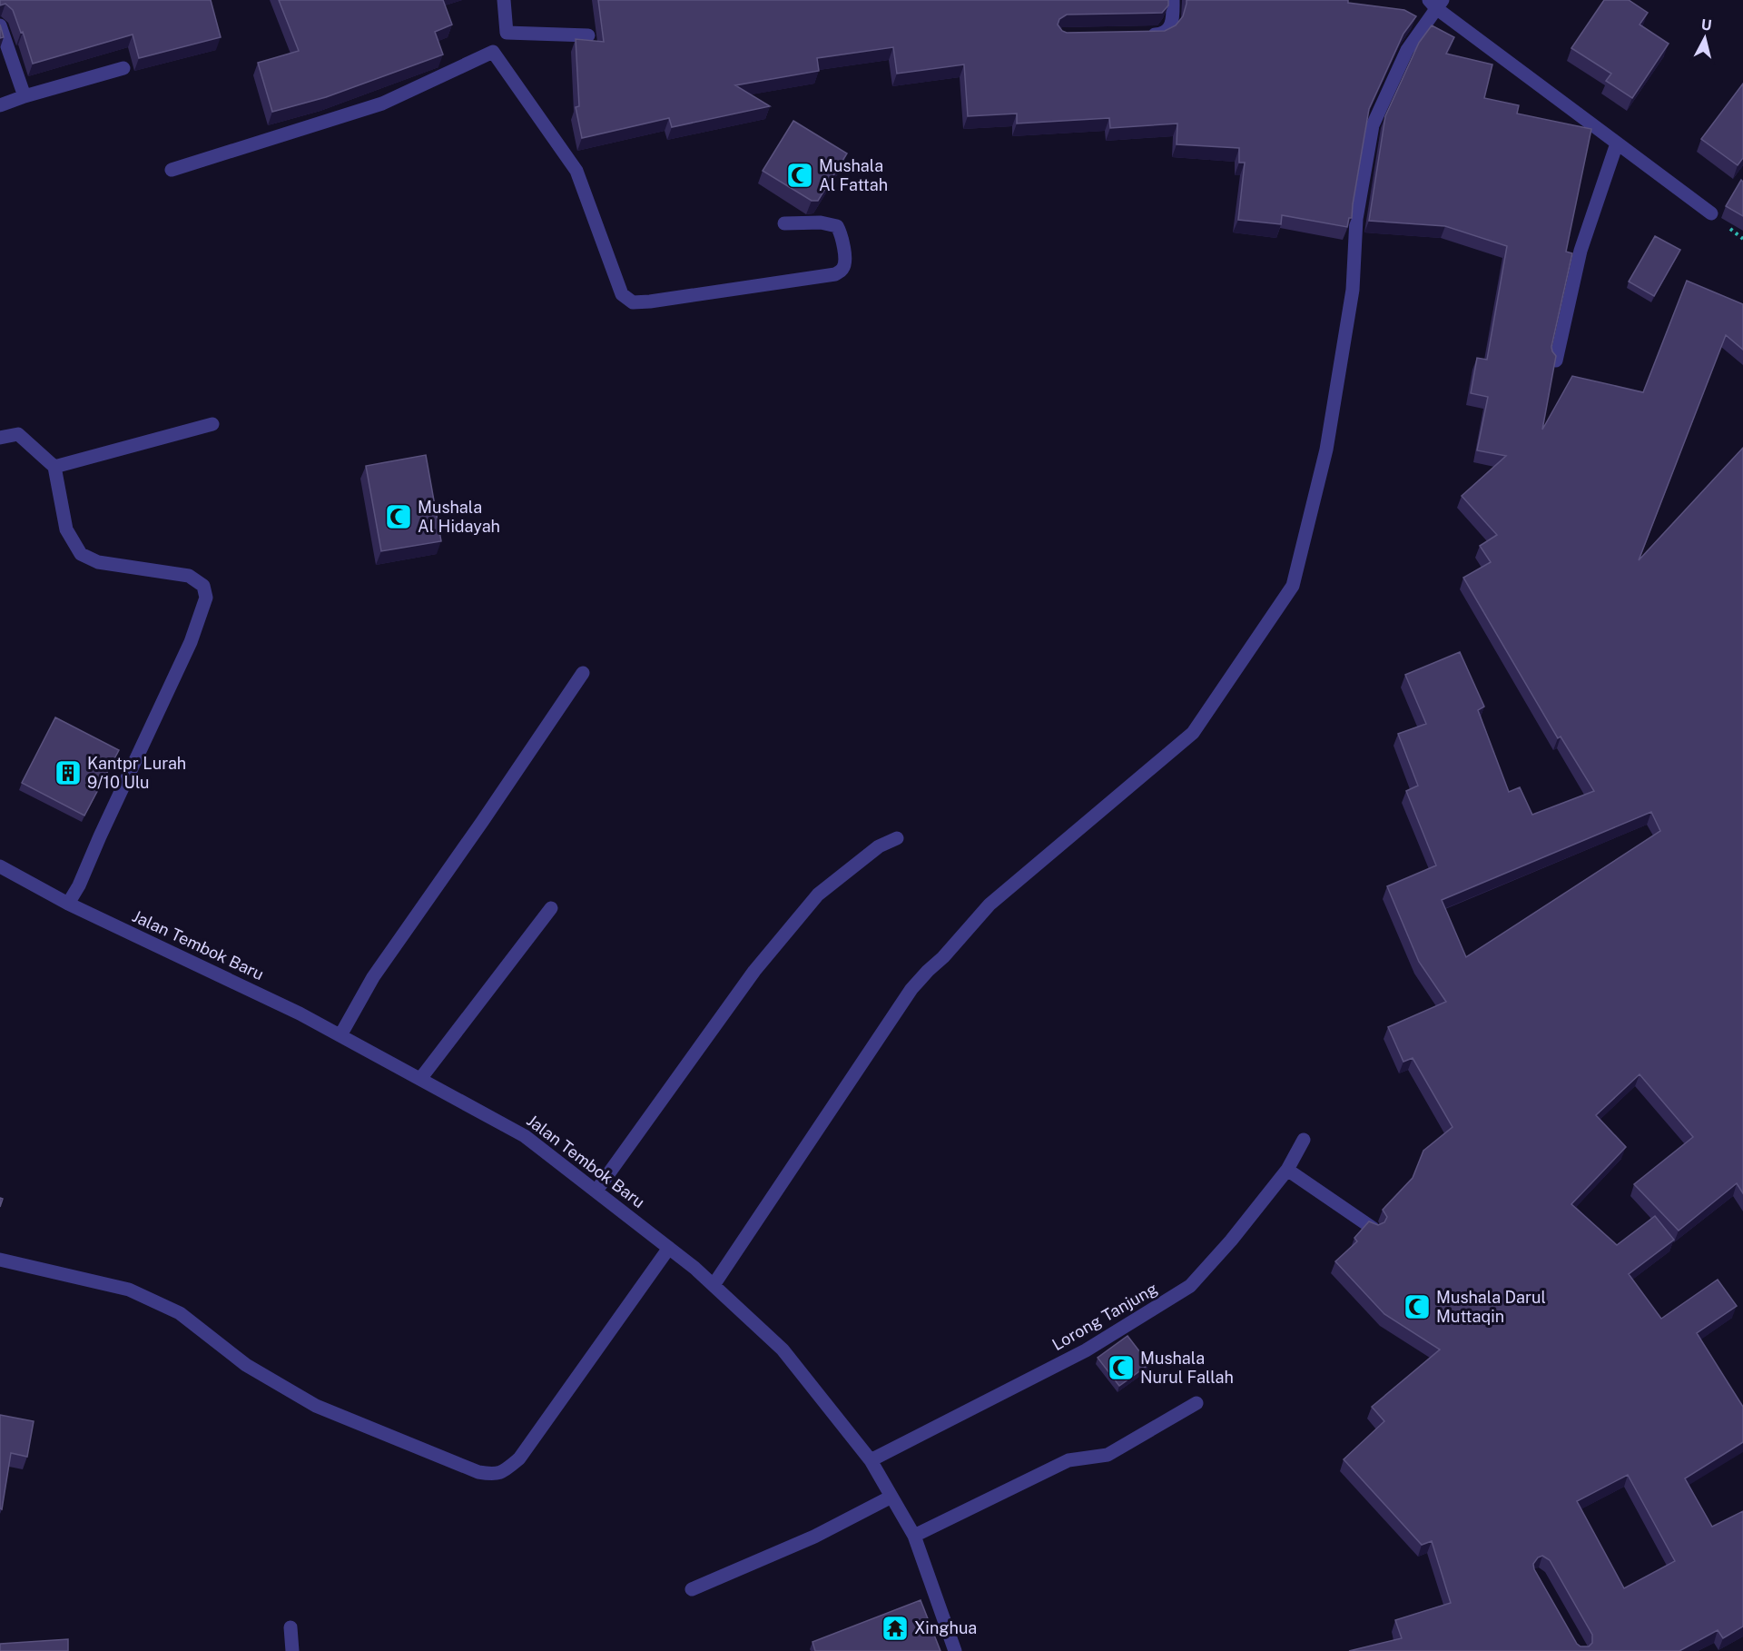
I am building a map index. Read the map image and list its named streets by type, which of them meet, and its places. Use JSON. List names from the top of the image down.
{
  "streets": {
    "street": ["Jalan Tembok Baru", "Lorong Tanjung"]
  },
  "crossings": [
    ["Jalan Tembok Baru", "Lorong Tanjung"]
  ],
  "places": {
    "mosque": [
      "Mushala Al Fattah",
      "Mushala Al Hidayah",
      "Mushala Darul Muttaqin",
      "Mushala Nurul Fallah"
    ],
    "building": ["Kantpr Lurah 9/10 Ulu"],
    "temple": ["Xinghua"]
  },
  "north": "top"
}
